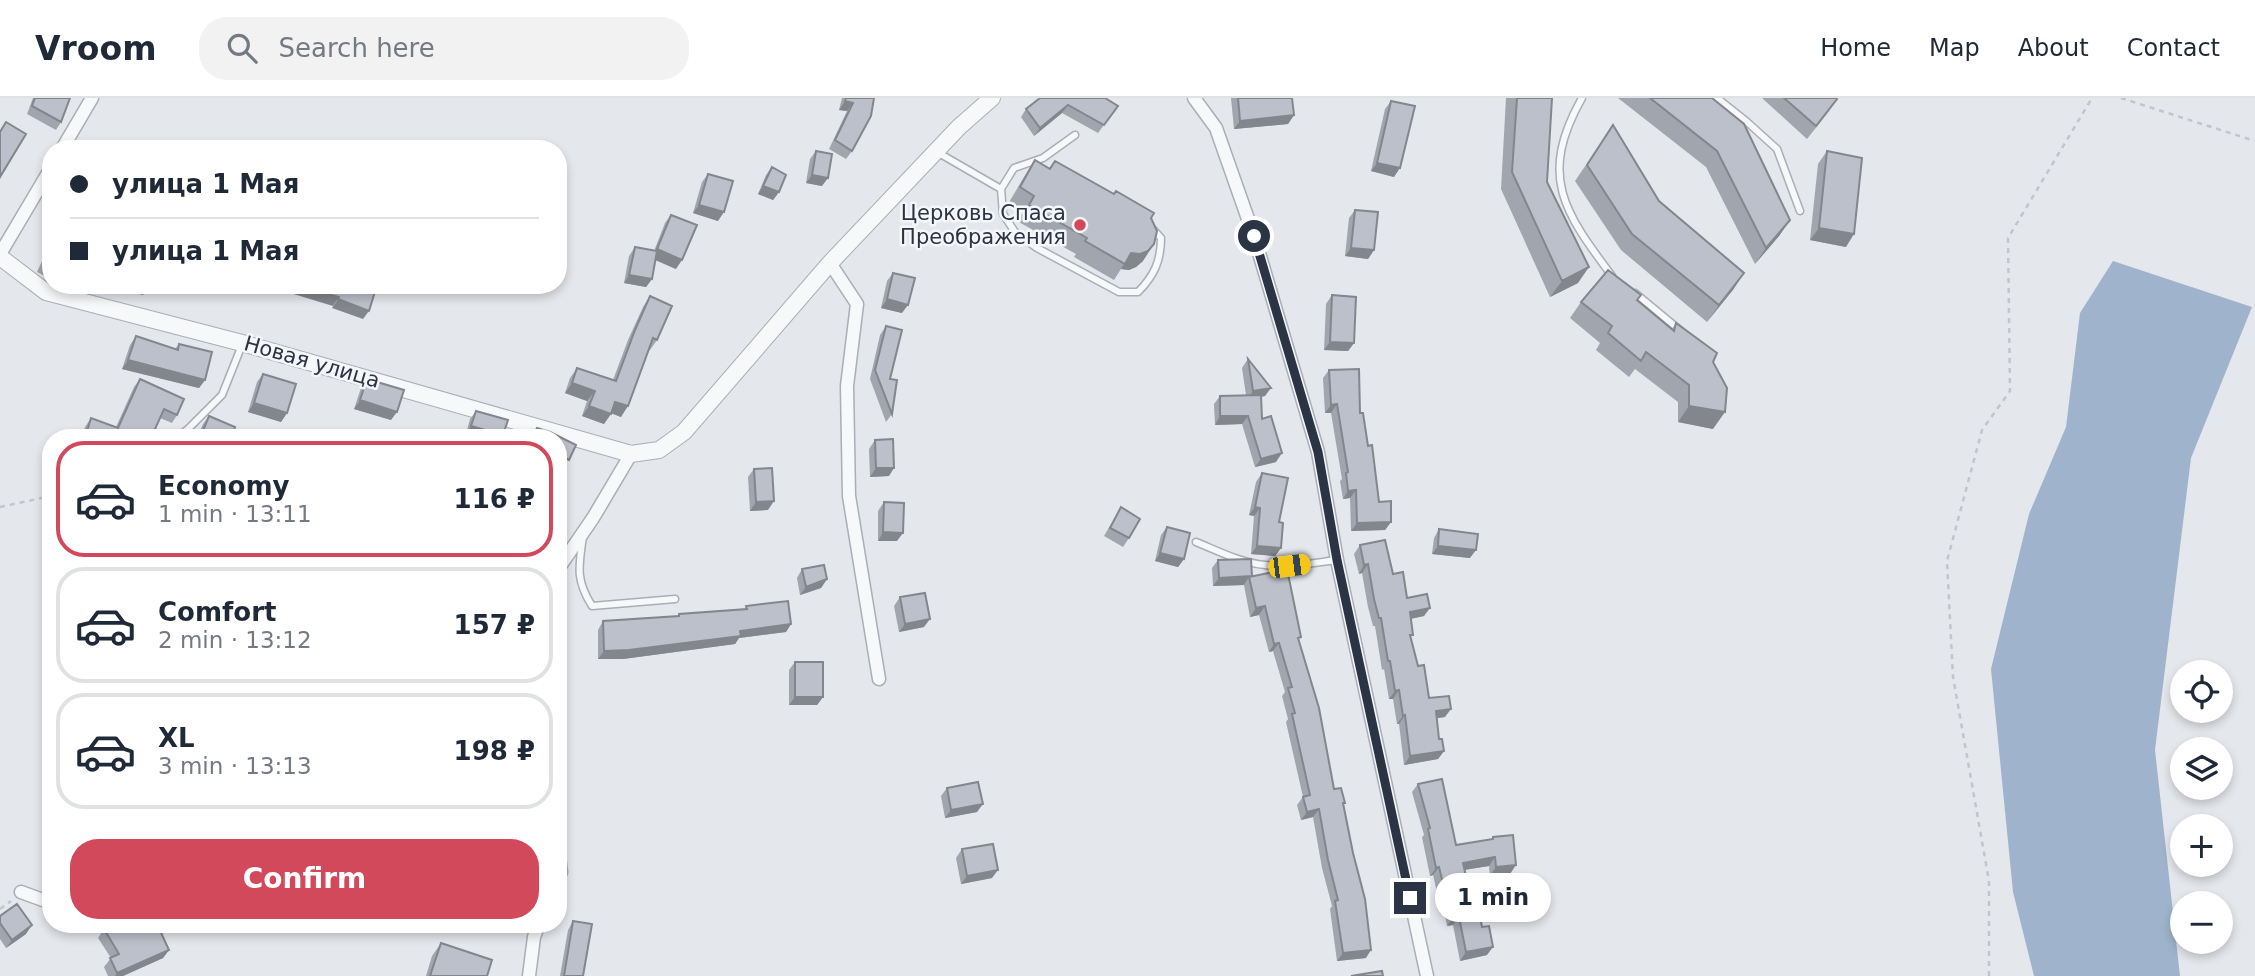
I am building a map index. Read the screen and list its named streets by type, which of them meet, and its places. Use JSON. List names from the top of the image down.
{
  "streets": {
    "street": ["Новая улица"]
  },
  "places": ["Церковь Спаса Преображения"],
  "page": {
    "header": "Vroom",
    "search": "Search here",
    "nav": [
      "Home",
      "Map",
      "About",
      "Contact"
    ],
    "banner": ["улица 1 Мая", "улица 1 Мая"],
    "list": [
      {
        "name": "Economy",
        "note": "1 min · 13:11",
        "value": "116 ₽"
      },
      {
        "name": "Comfort",
        "note": "2 min · 13:12",
        "value": "157 ₽"
      },
      {
        "name": "XL",
        "note": "3 min · 13:13",
        "value": "198 ₽"
      }
    ],
    "map_buttons": ["+", "−"],
    "buttons": "Confirm",
    "bubble": "1 min"
  }
}
